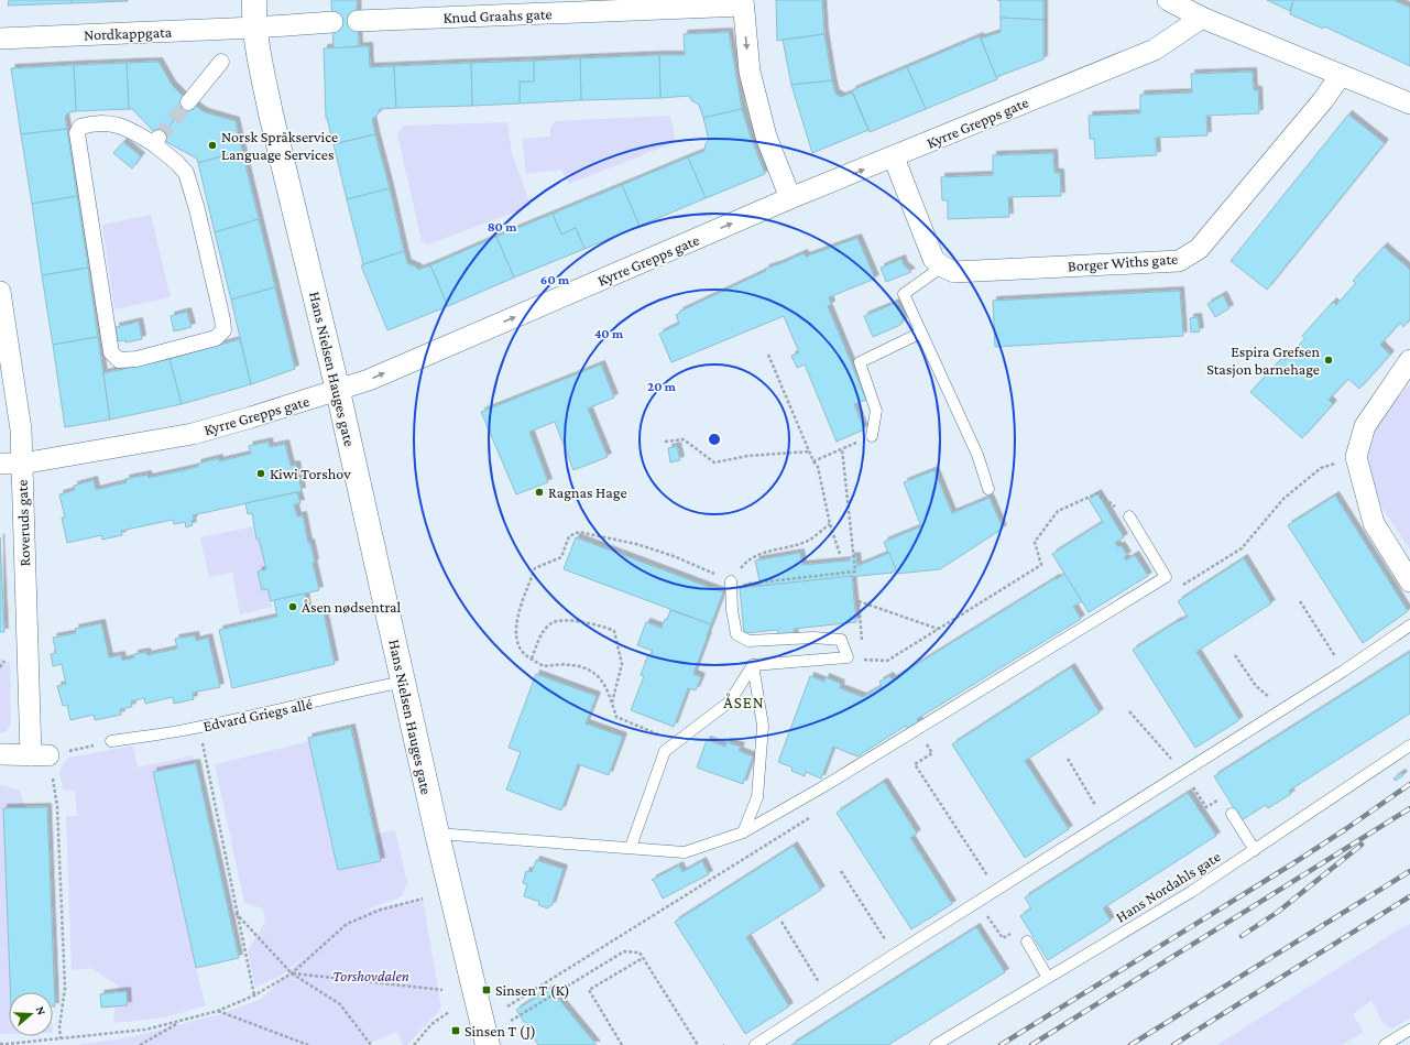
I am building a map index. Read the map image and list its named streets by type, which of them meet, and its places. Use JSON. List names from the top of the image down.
{
  "streets": {
    "street": [
      "Knud Graahs gate",
      "Nordkappgata",
      "Kyrre Grepps gate",
      "Borger Withs gate",
      "Hans Nielsen Hauges gate",
      "Roveruds gate"
    ],
    "lane": ["Edvard Griegs allé", "Hans Nordahls gate"]
  },
  "crossings": [
    ["Nordkappgata", "Hans Nielsen Hauges gate"],
    ["Kyrre Grepps gate", "Hans Nielsen Hauges gate"],
    ["Kyrre Grepps gate", "Roveruds gate"],
    ["Hans Nielsen Hauges gate", "Edvard Griegs allé"]
  ],
  "one_way": ["Kyrre Grepps gate"],
  "districts": ["ÅSEN"],
  "parks": ["Torshovdalen"],
  "places": {
    "other": [
      "Norsk Språkservice Language Services",
      "Espira Grefsen Stasjon barnehage",
      "Kiwi Torshov",
      "Ragnas Hage",
      "Åsen nødsentral"
    ],
    "transit": ["Sinsen T (K)", "Sinsen T (J)"]
  },
  "north": "right",
  "rings": [
    "80 m",
    "60 m",
    "40 m",
    "20 m"
  ]
}
